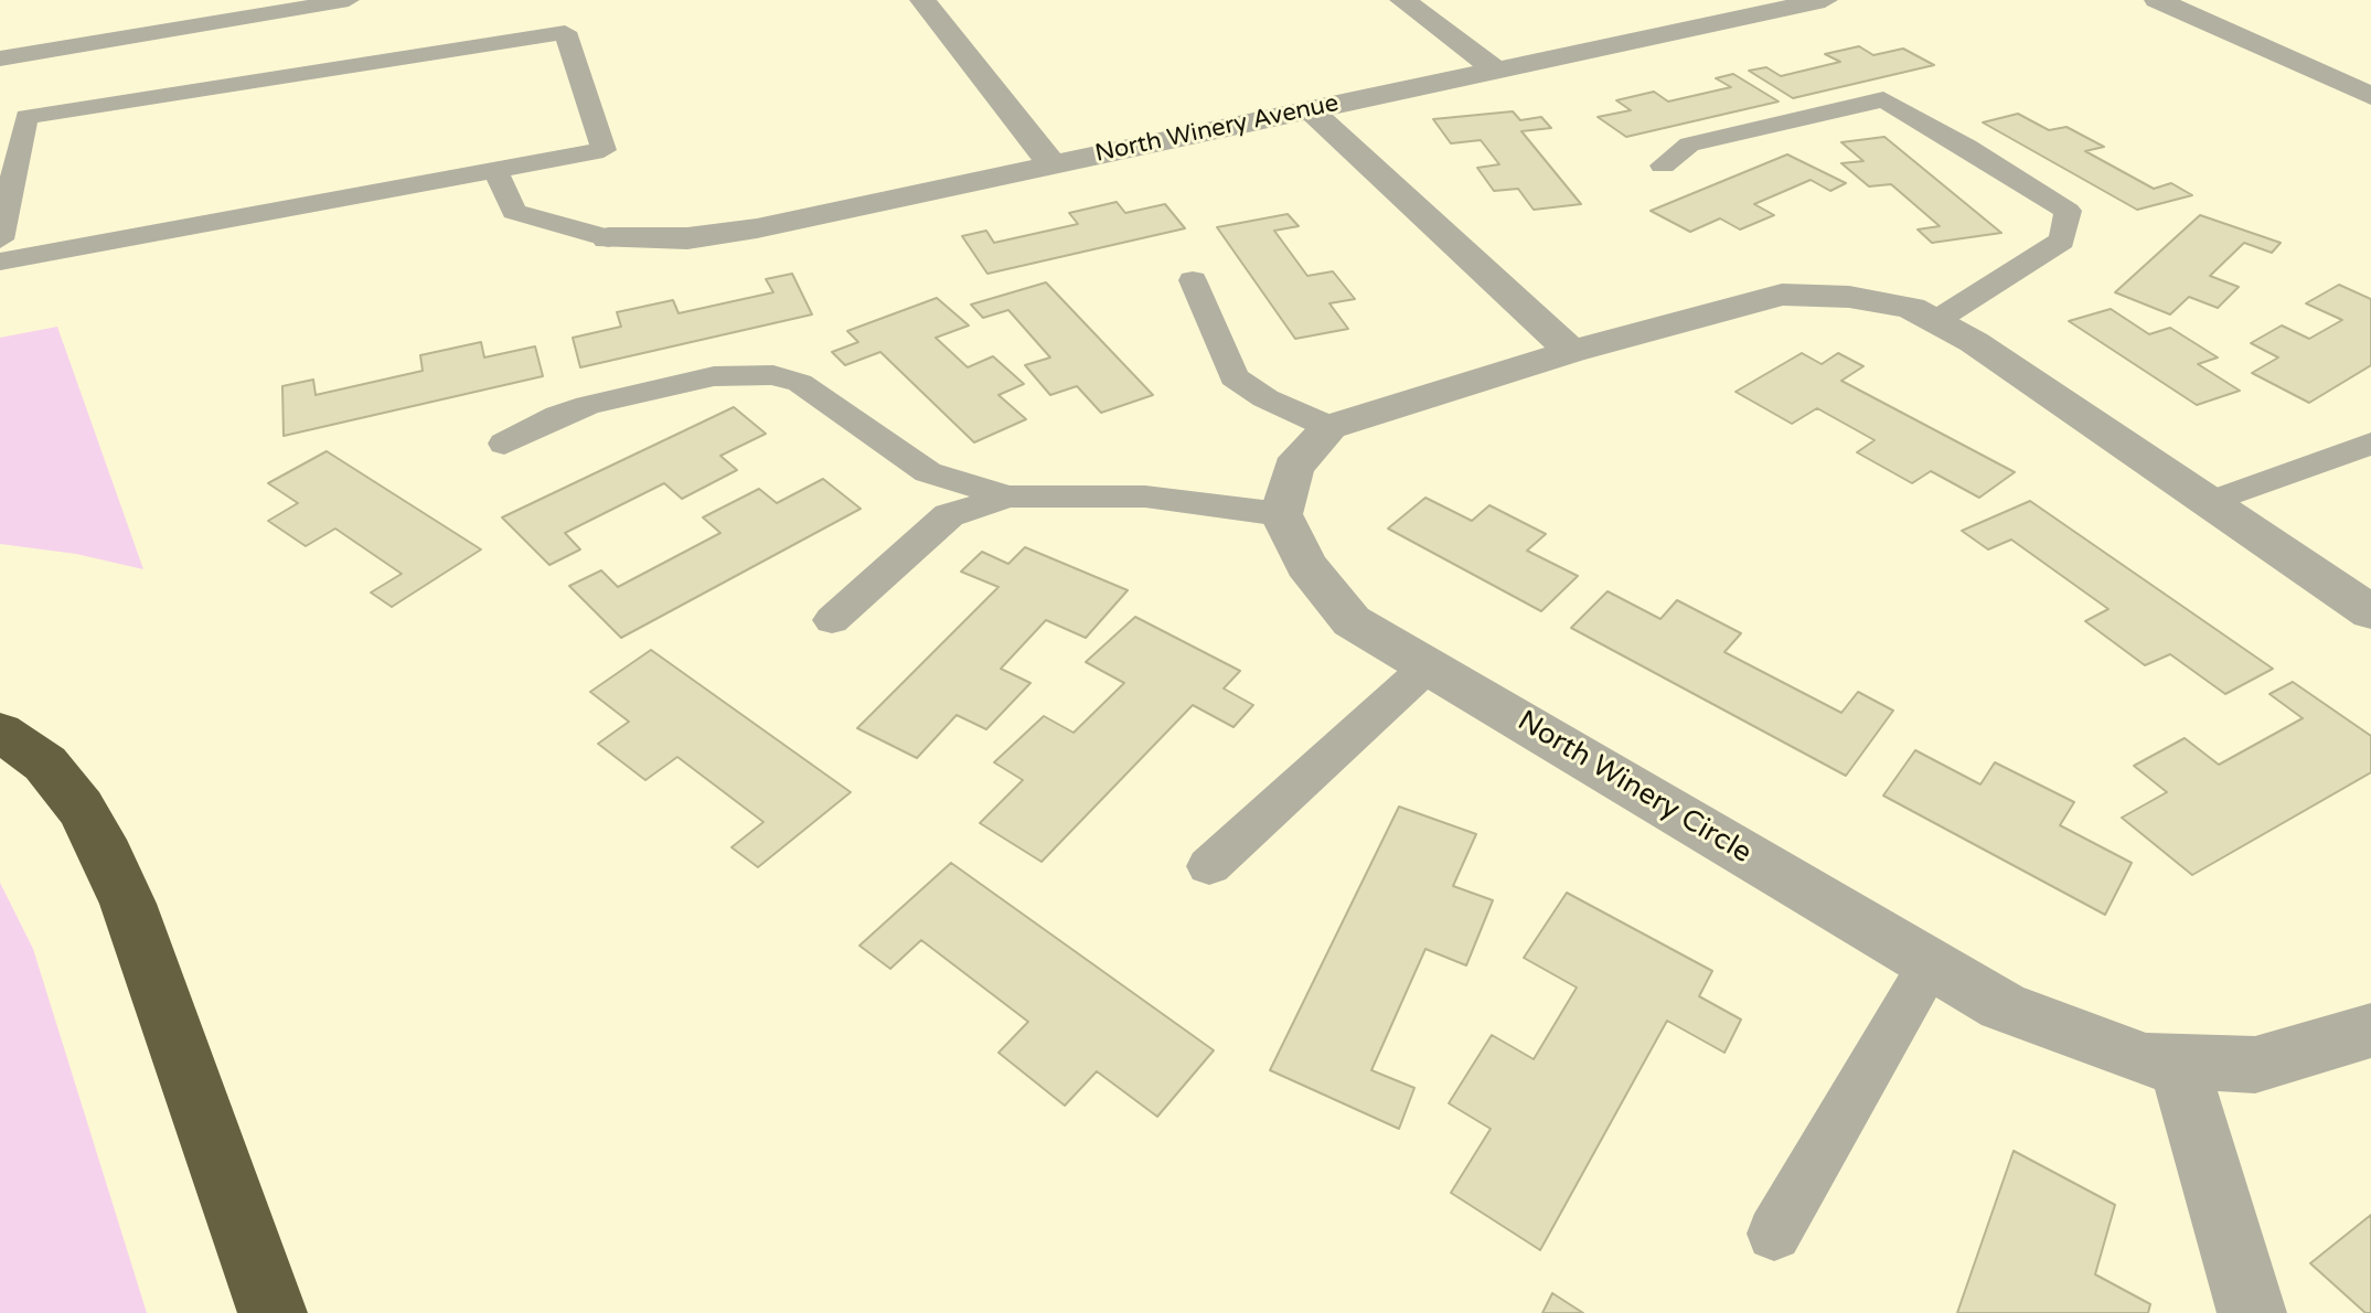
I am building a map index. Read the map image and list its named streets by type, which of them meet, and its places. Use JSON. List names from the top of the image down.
{
  "streets": {
    "street": ["North Winery Avenue", "North Winery Circle"]
  }
}
